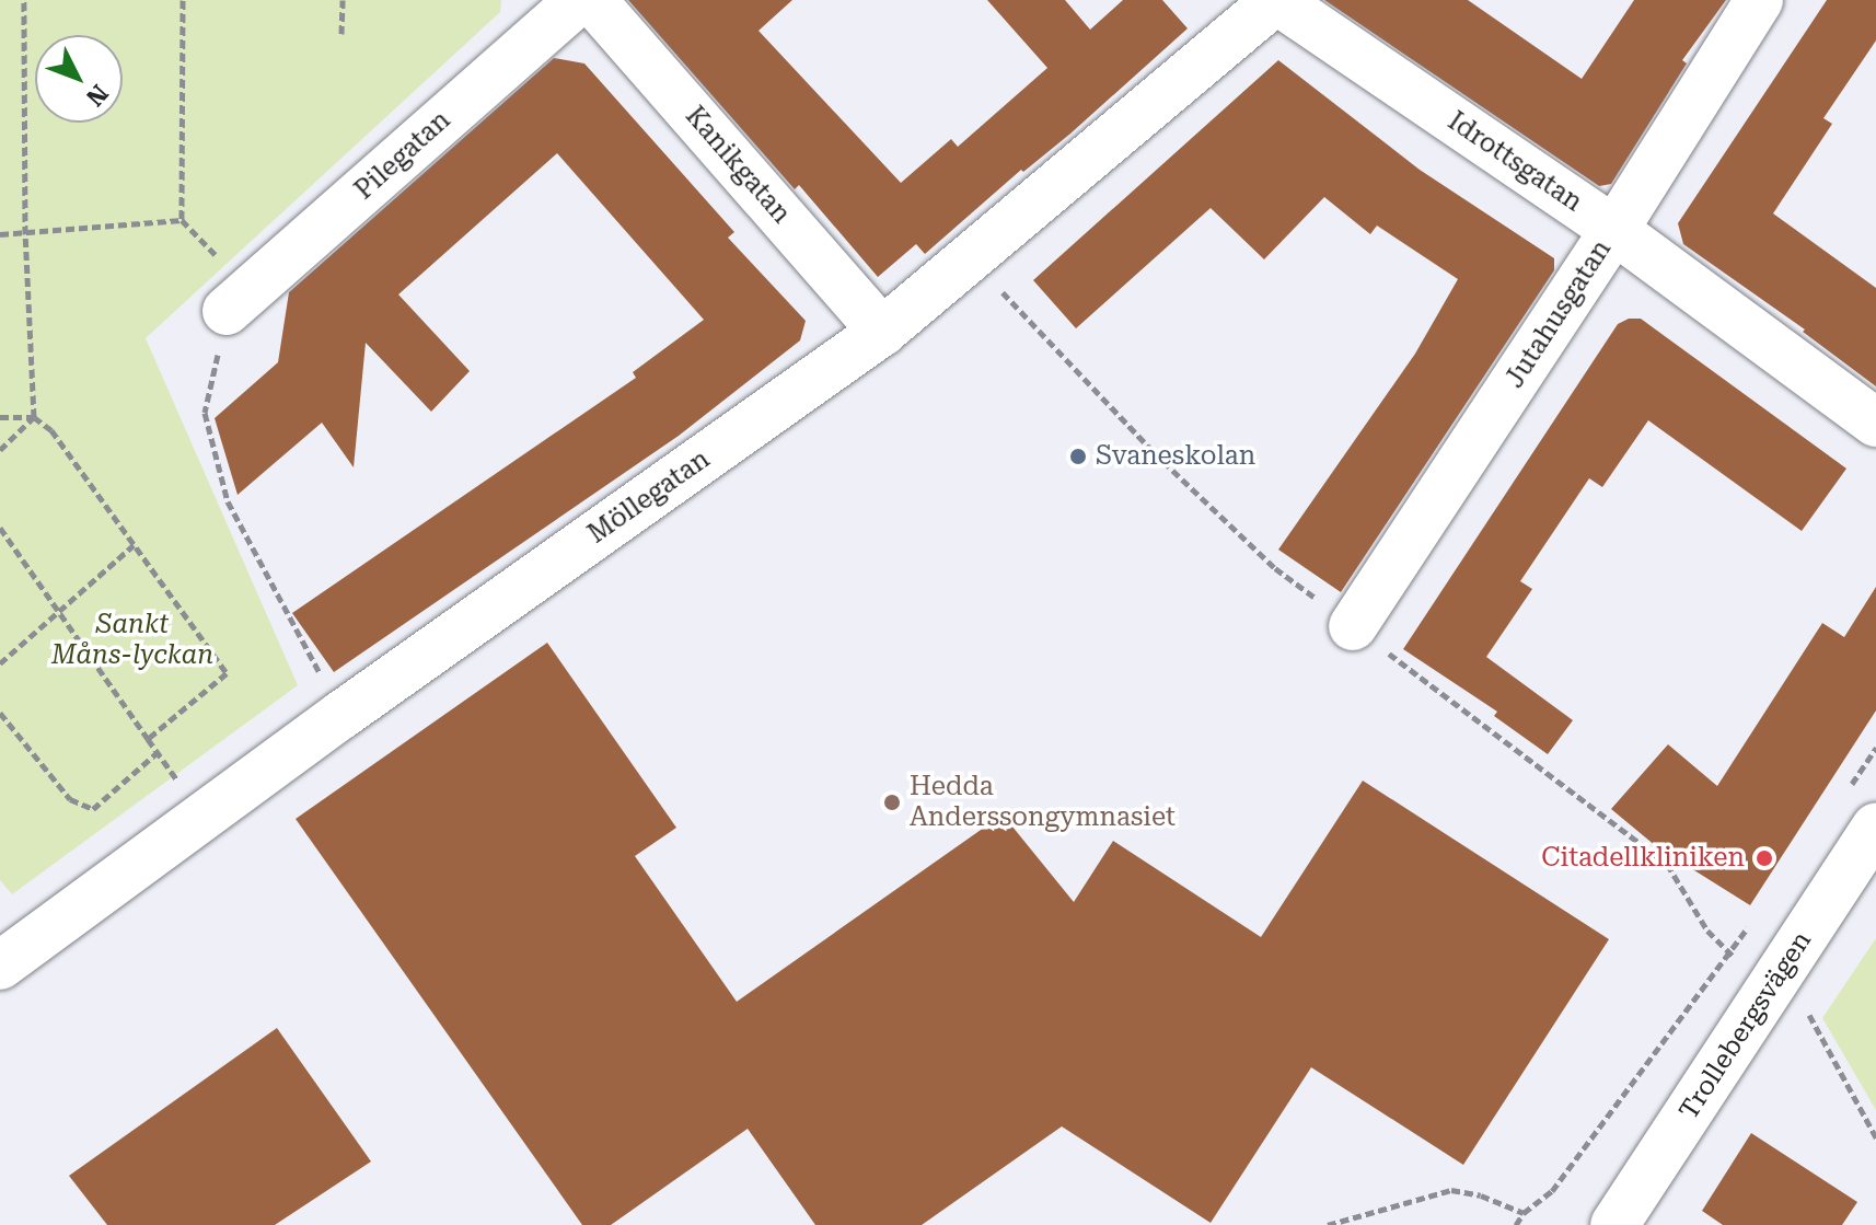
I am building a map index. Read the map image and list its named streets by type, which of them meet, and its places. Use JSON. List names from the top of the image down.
{
  "streets": {
    "street": [
      "Pilegatan",
      "Idrottsgatan",
      "Kanikgatan",
      "Jutahusgatan",
      "Möllegatan",
      "Trollebergsvägen"
    ]
  },
  "crossings": [
    ["Idrottsgatan", "Jutahusgatan"],
    ["Idrottsgatan", "Möllegatan"],
    ["Kanikgatan", "Möllegatan"]
  ],
  "parks": ["Sankt Måns-lyckan"],
  "places": ["Svaneskolan", "Hedda Anderssongymnasiet", "Citadellkliniken"],
  "north": "bottom right"
}
